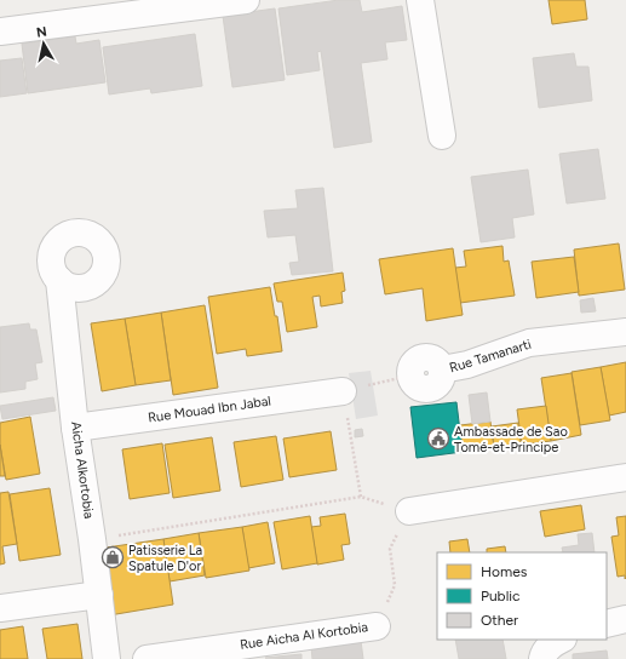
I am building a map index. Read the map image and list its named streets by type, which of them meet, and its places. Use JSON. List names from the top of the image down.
{
  "streets": {
    "street": [
      "Rue Tamanarti",
      "Rue Mouad Ibn Jabal",
      "Aicha Alkortobia",
      "Rue Aicha Al Kortobia"
    ]
  },
  "crossings": [
    ["Rue Mouad Ibn Jabal", "Aicha Alkortobia"]
  ],
  "places": {
    "public building": ["Ambassade de Sao Tomé-et-Principe"],
    "shop": ["Patisserie La Spatule D'or"]
  },
  "legend": ["Homes", "Public", "Other"],
  "north": "top"
}
